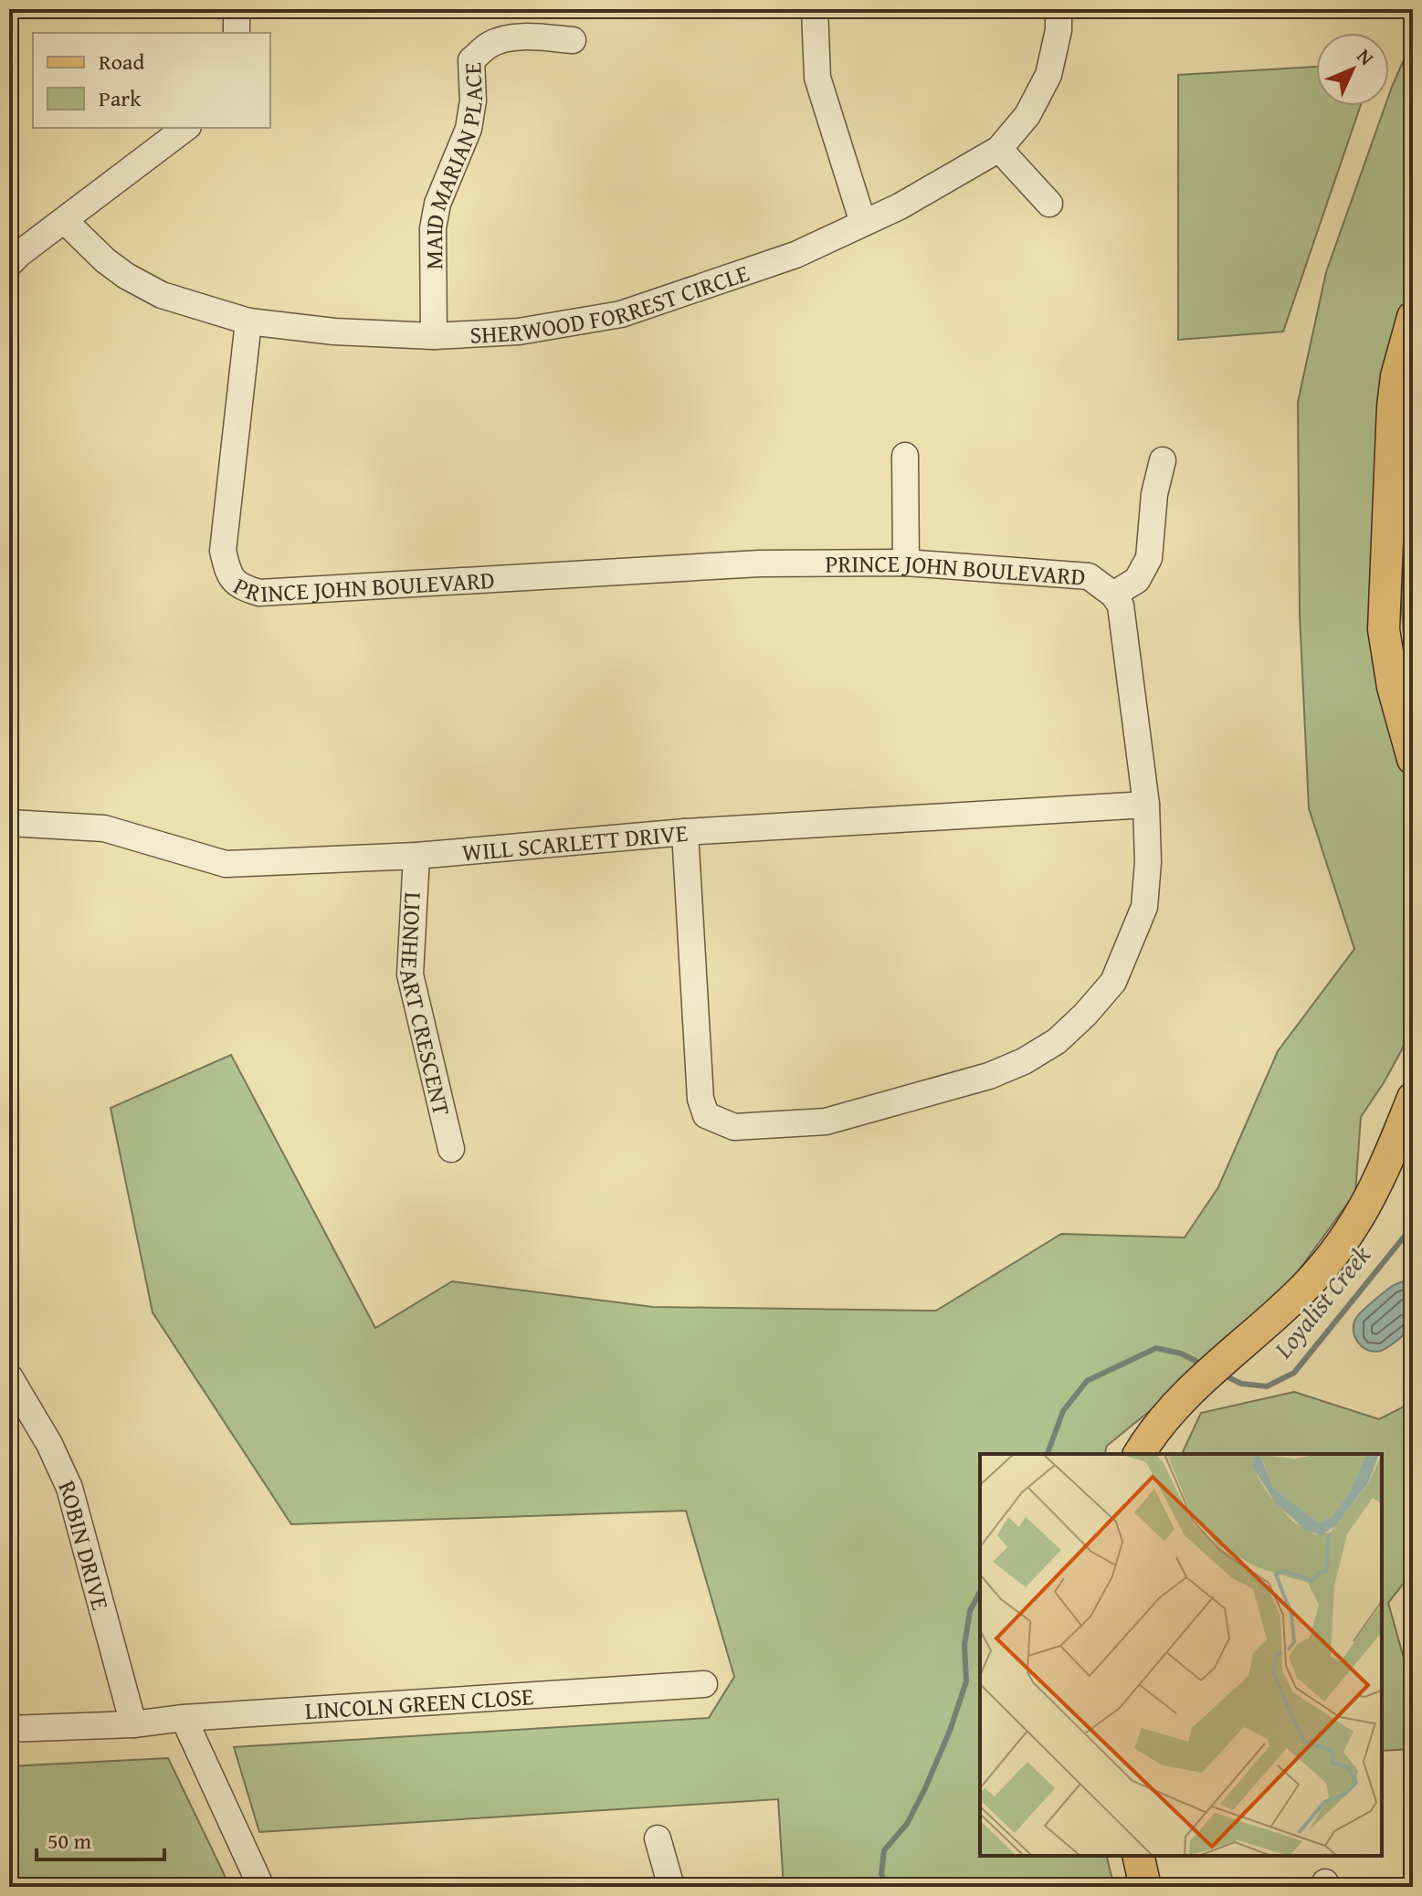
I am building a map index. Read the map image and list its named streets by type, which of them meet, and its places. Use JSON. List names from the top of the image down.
{
  "streets": {
    "street": [
      "MAID MARIAN PLACE",
      "SHERWOOD FORREST CIRCLE",
      "PRINCE JOHN BOULEVARD",
      "WILL SCARLETT DRIVE",
      "LIONHEART CRESCENT",
      "ROBIN DRIVE",
      "LINCOLN GREEN CLOSE"
    ]
  },
  "crossings": [
    ["MAID MARIAN PLACE", "SHERWOOD FORREST CIRCLE"],
    ["SHERWOOD FORREST CIRCLE", "PRINCE JOHN BOULEVARD"],
    ["PRINCE JOHN BOULEVARD", "WILL SCARLETT DRIVE"],
    ["WILL SCARLETT DRIVE", "LIONHEART CRESCENT"],
    ["ROBIN DRIVE", "LINCOLN GREEN CLOSE"]
  ],
  "water": ["Loyalist Creek"],
  "legend": ["Road", "Park"],
  "scale_bar": "50 m",
  "north": "top right"
}
